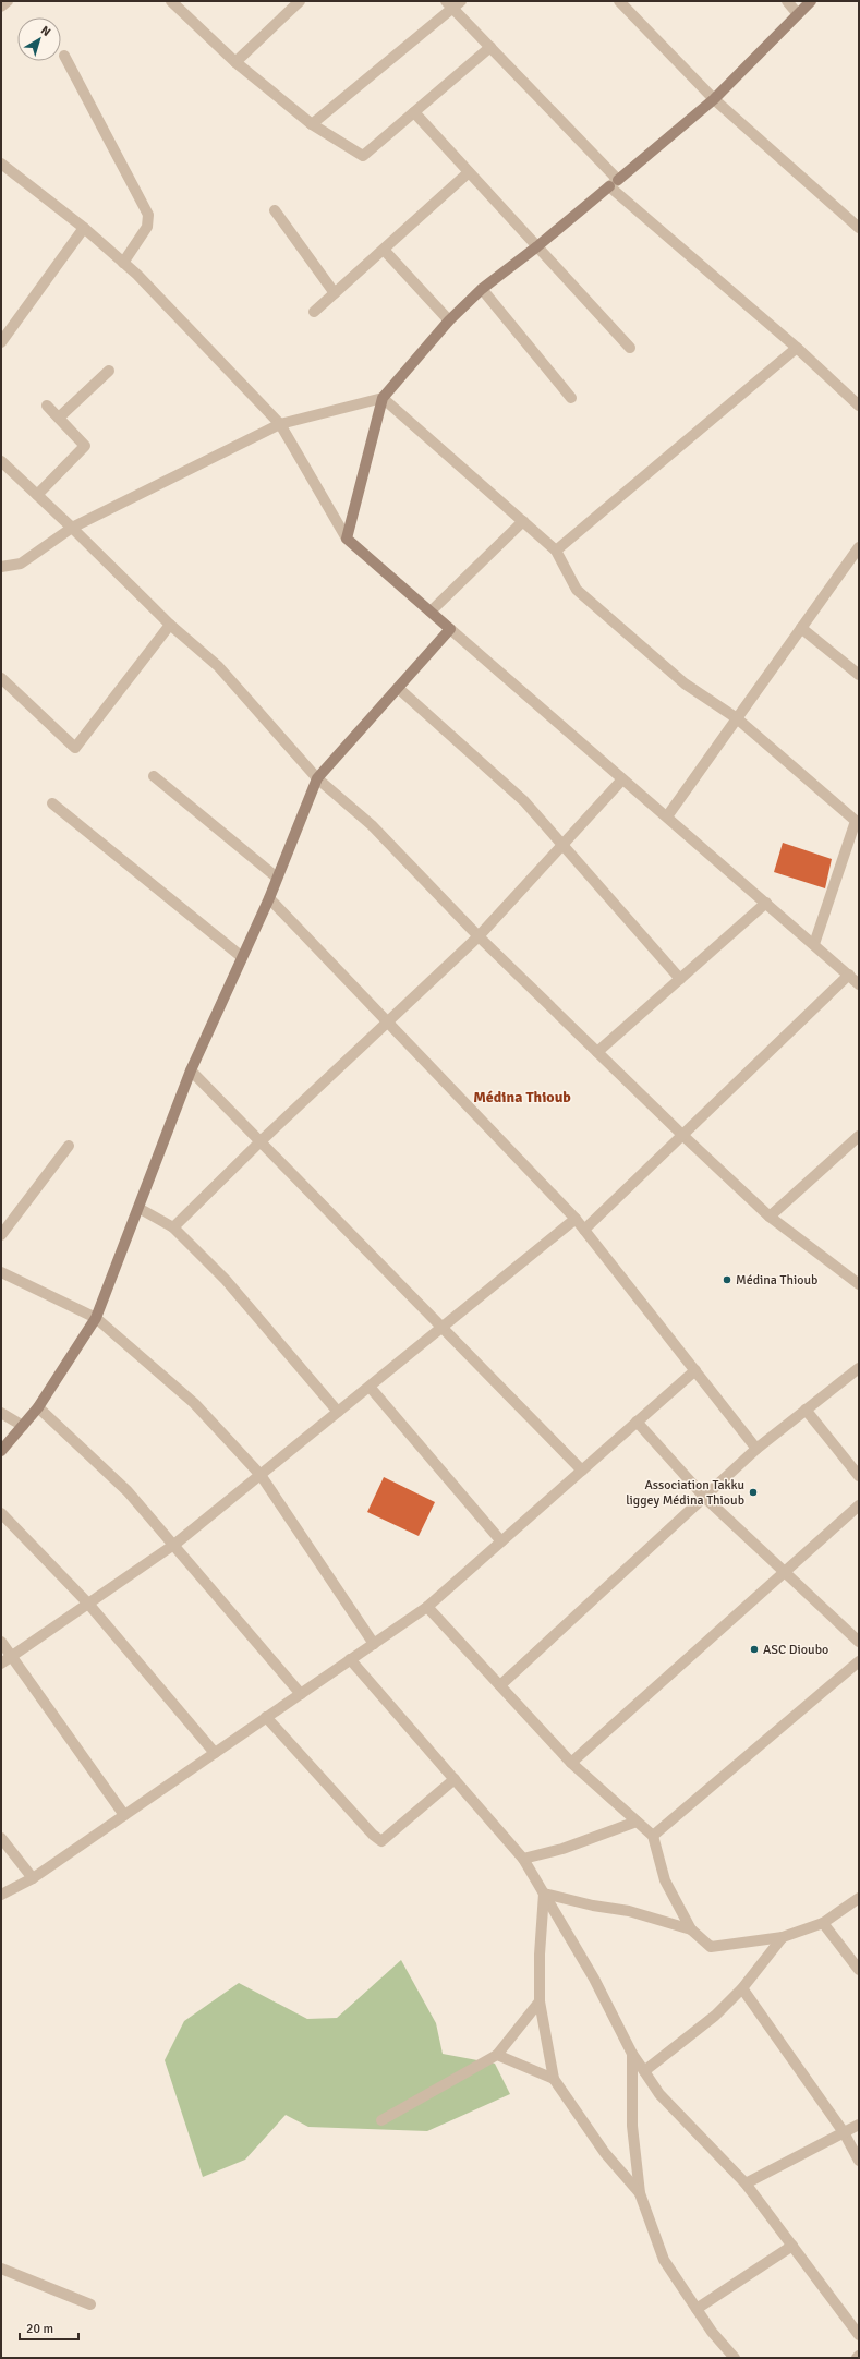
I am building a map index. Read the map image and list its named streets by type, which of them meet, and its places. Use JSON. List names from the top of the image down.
{
  "districts": ["Médina Thioub"],
  "places": ["Médina Thioub", "Association Takku liggey Médina Thioub", "ASC Dioubo"],
  "scale_bar": "20 m",
  "north": "top right"
}
